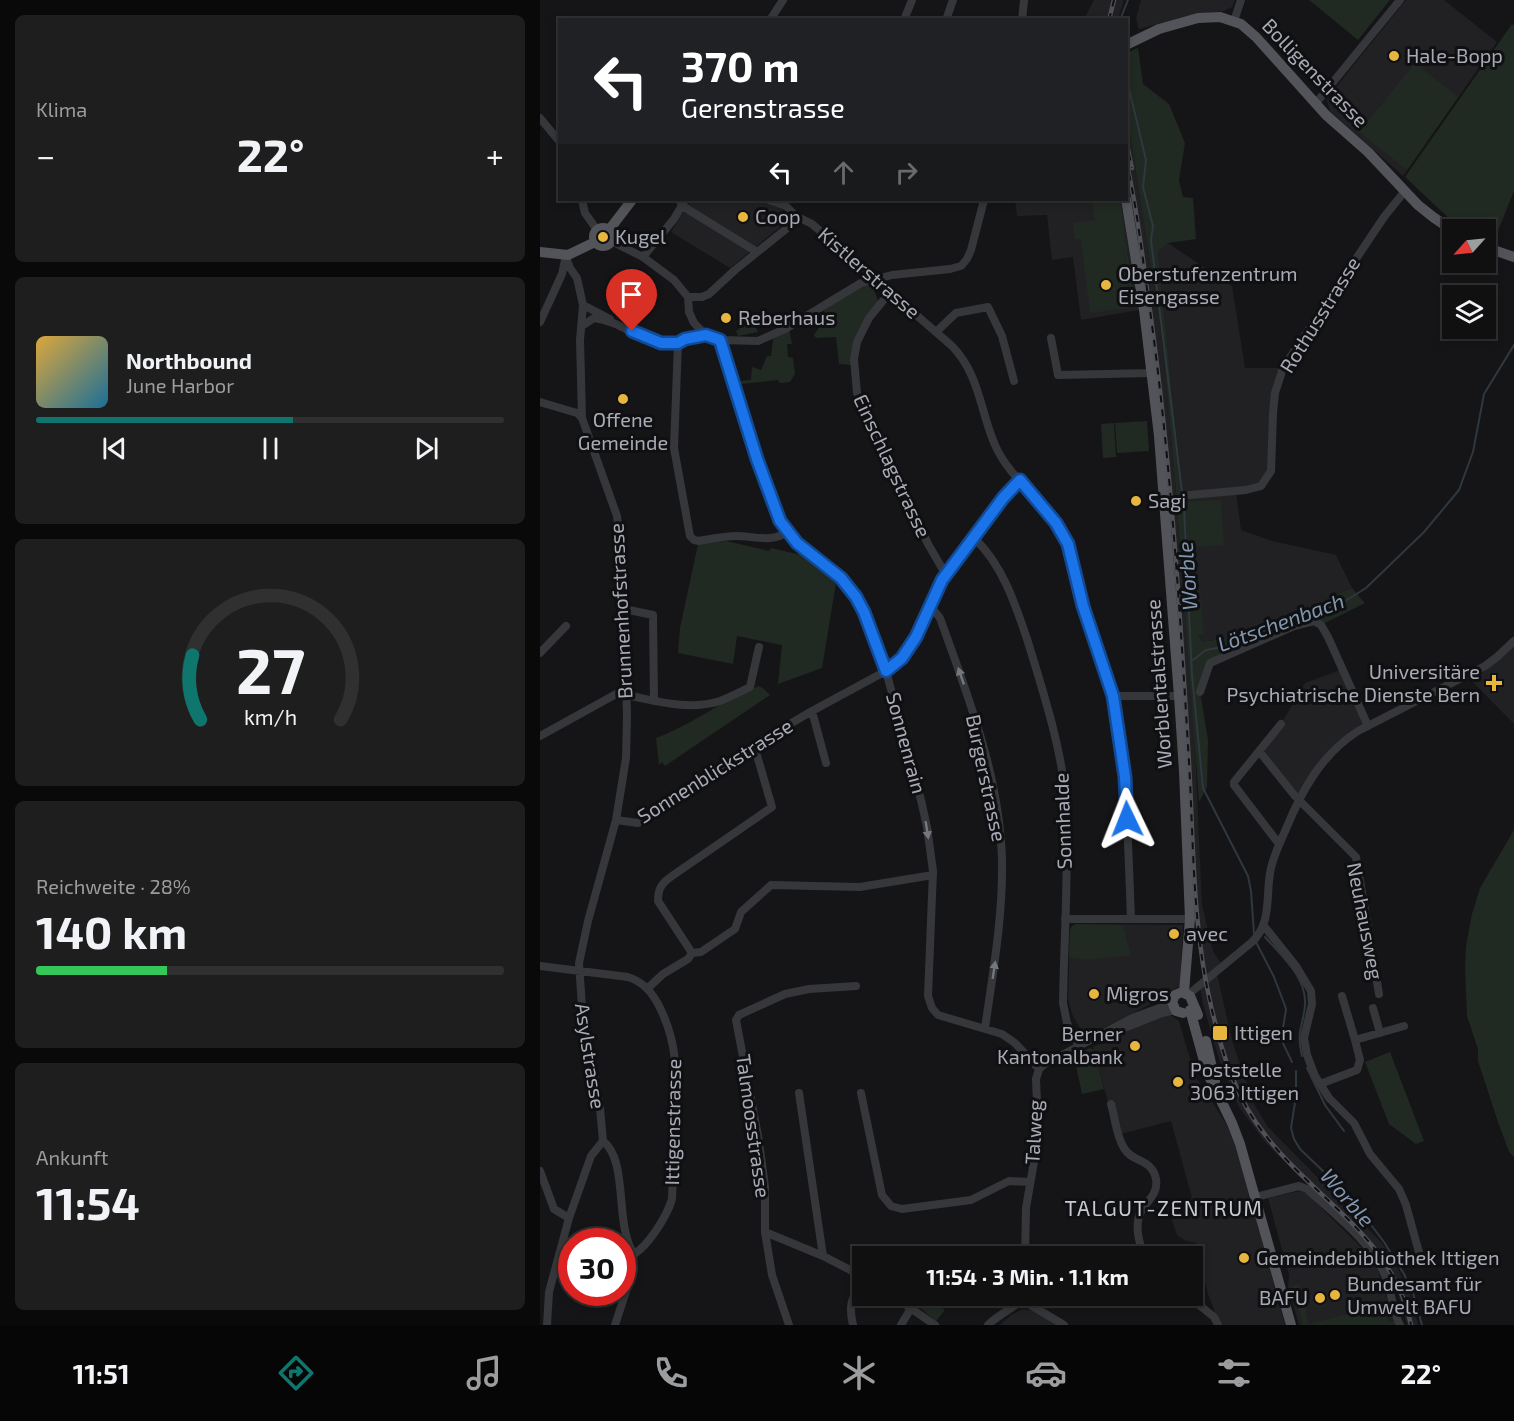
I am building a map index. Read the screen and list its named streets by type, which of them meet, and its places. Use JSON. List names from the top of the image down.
{
  "streets": {
    "main road": ["Bolligenstrasse", "Worblentalstrasse"],
    "street": [
      "Kistlerstrasse",
      "Rothusstrasse",
      "Einschlagstrasse",
      "Brunnenhofstrasse",
      "Sonnenrain",
      "Sonnenblickstrasse",
      "Burgerstrasse",
      "Sonnhalde",
      "Neuhausweg",
      "Asylstrasse",
      "Ittigenstrasse",
      "Talmoosstrasse",
      "Talweg"
    ]
  },
  "crossings": [
    ["Bolligenstrasse", "Rothusstrasse"],
    ["Kistlerstrasse", "Einschlagstrasse"],
    ["Kistlerstrasse", "Sonnenblickstrasse"],
    ["Einschlagstrasse", "Sonnenblickstrasse"],
    ["Brunnenhofstrasse", "Sonnenblickstrasse"],
    ["Brunnenhofstrasse", "Asylstrasse"],
    ["Sonnenrain", "Sonnenblickstrasse"],
    ["Sonnenrain", "Burgerstrasse"],
    ["Sonnenrain", "Talweg"],
    ["Sonnenblickstrasse", "Burgerstrasse"],
    ["Sonnenblickstrasse", "Sonnhalde"]
  ],
  "one_way": ["Burgerstrasse"],
  "districts": ["TALGUT-ZENTRUM"],
  "water": ["Worble", "Lötschenbach"],
  "places": {
    "other": [
      "Hale-Bopp",
      "Coop",
      "Kugel",
      "Oberstufenzentrum Eisengasse",
      "Reberhaus",
      "Offene Gemeinde",
      "Sagi",
      "avec",
      "Migros",
      "Berner Kantonalbank",
      "Poststelle 3063 Ittigen",
      "Gemeindebibliothek Ittigen",
      "Bundesamt für Umwelt BAFU",
      "BAFU"
    ],
    "health": ["Universitäre Psychiatrische Dienste Bern"],
    "transit": ["Ittigen"]
  },
  "north": "bottom left",
  "page": {
    "tile": [
      "Klima",
      ["Reichweite · 28%", "140 km"],
      ["Ankunft", "11:54"]
    ],
    "turn": ["370 m", "Gerenstrasse"],
    "heat": ["−", "22°", "+"],
    "song": ["Northbound", "June Harbor"],
    "limit": "30",
    "trip": "11:54 · 3 Min. · 1.1 km",
    "tabs": ["11:51", "22°"],
    "gauge": ["27", "km/h"]
  }
}
